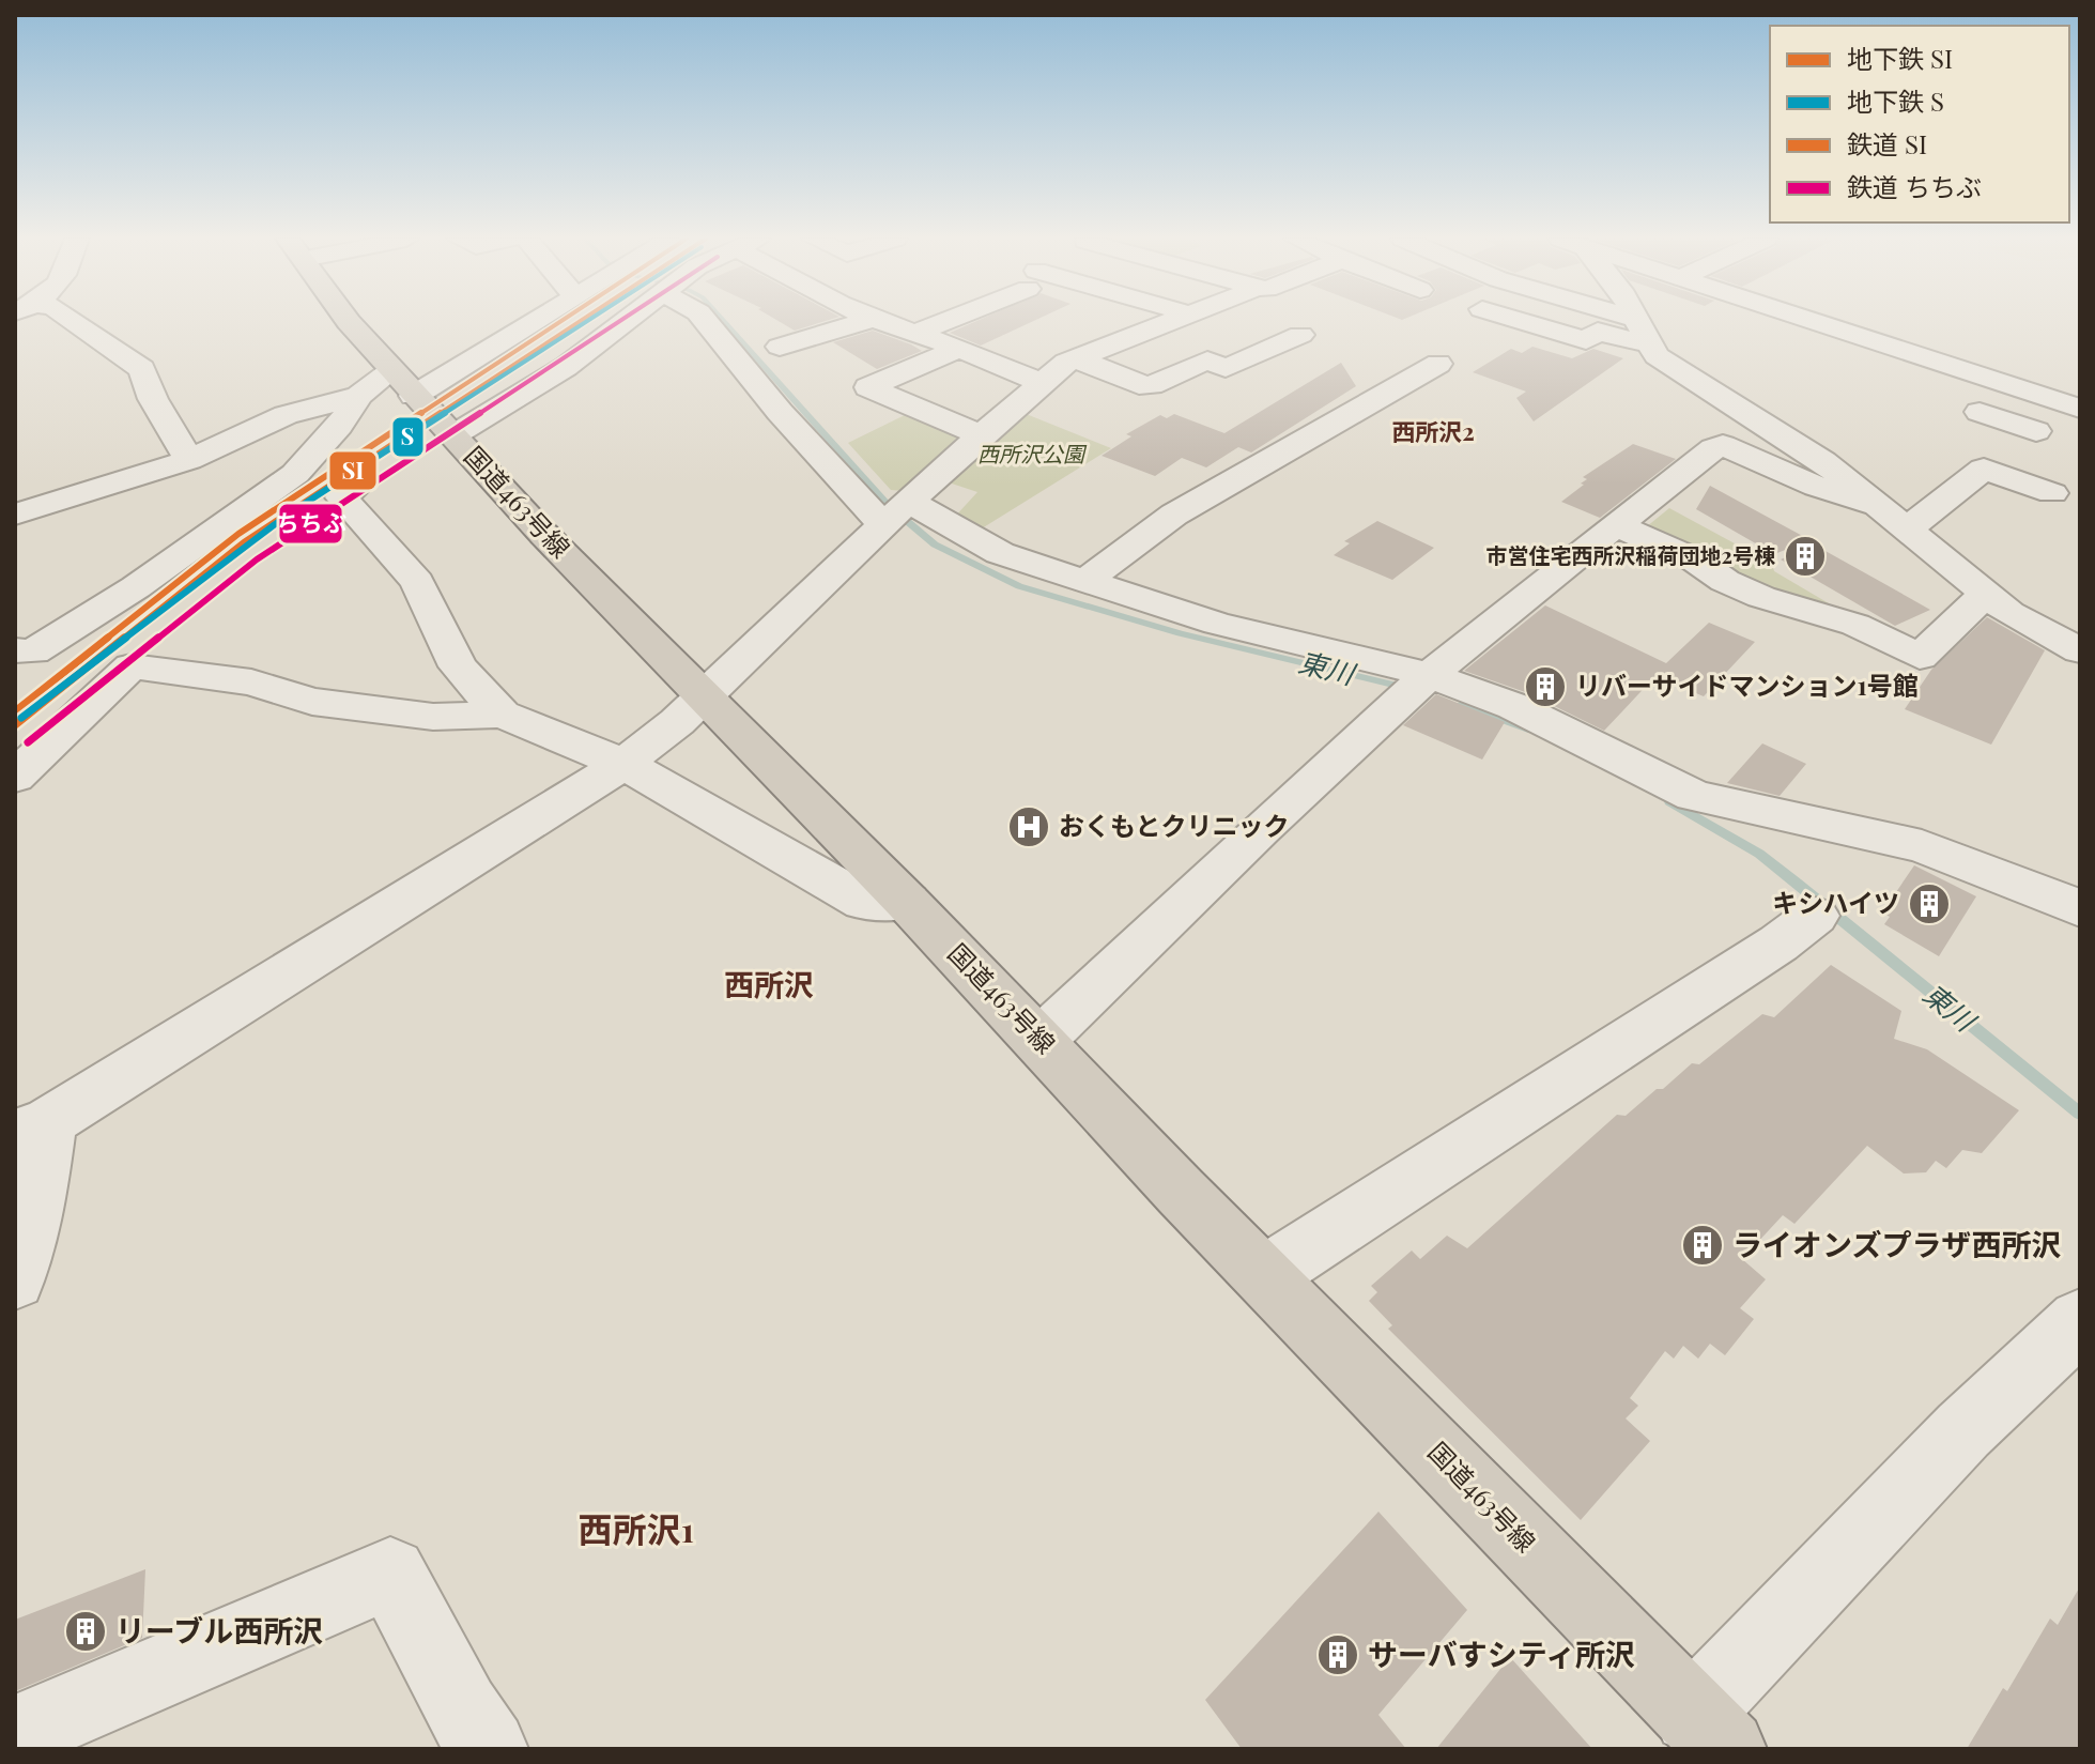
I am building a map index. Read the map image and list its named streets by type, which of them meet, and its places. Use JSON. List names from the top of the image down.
{
  "streets": {
    "highway": ["国道463号線"]
  },
  "districts": ["西所沢2", "西所沢", "西所沢1"],
  "water": ["東川"],
  "parks": ["西所沢公園"],
  "places": {
    "building": [
      "市営住宅西所沢稲荷団地2号棟",
      "リバーサイドマンション1号館",
      "キシハイツ",
      "ライオンズプラザ西所沢",
      "リーブル西所沢",
      "サーバすシティ所沢"
    ],
    "hospital": ["おくもとクリニック"]
  },
  "lines": [
    "metro line SI",
    "metro line S",
    "rail line SI",
    "rail line ちちぶ"
  ],
  "legend": [
    "地下鉄 SI",
    "地下鉄 S",
    "鉄道 SI",
    "鉄道 ちちぶ"
  ]
}
